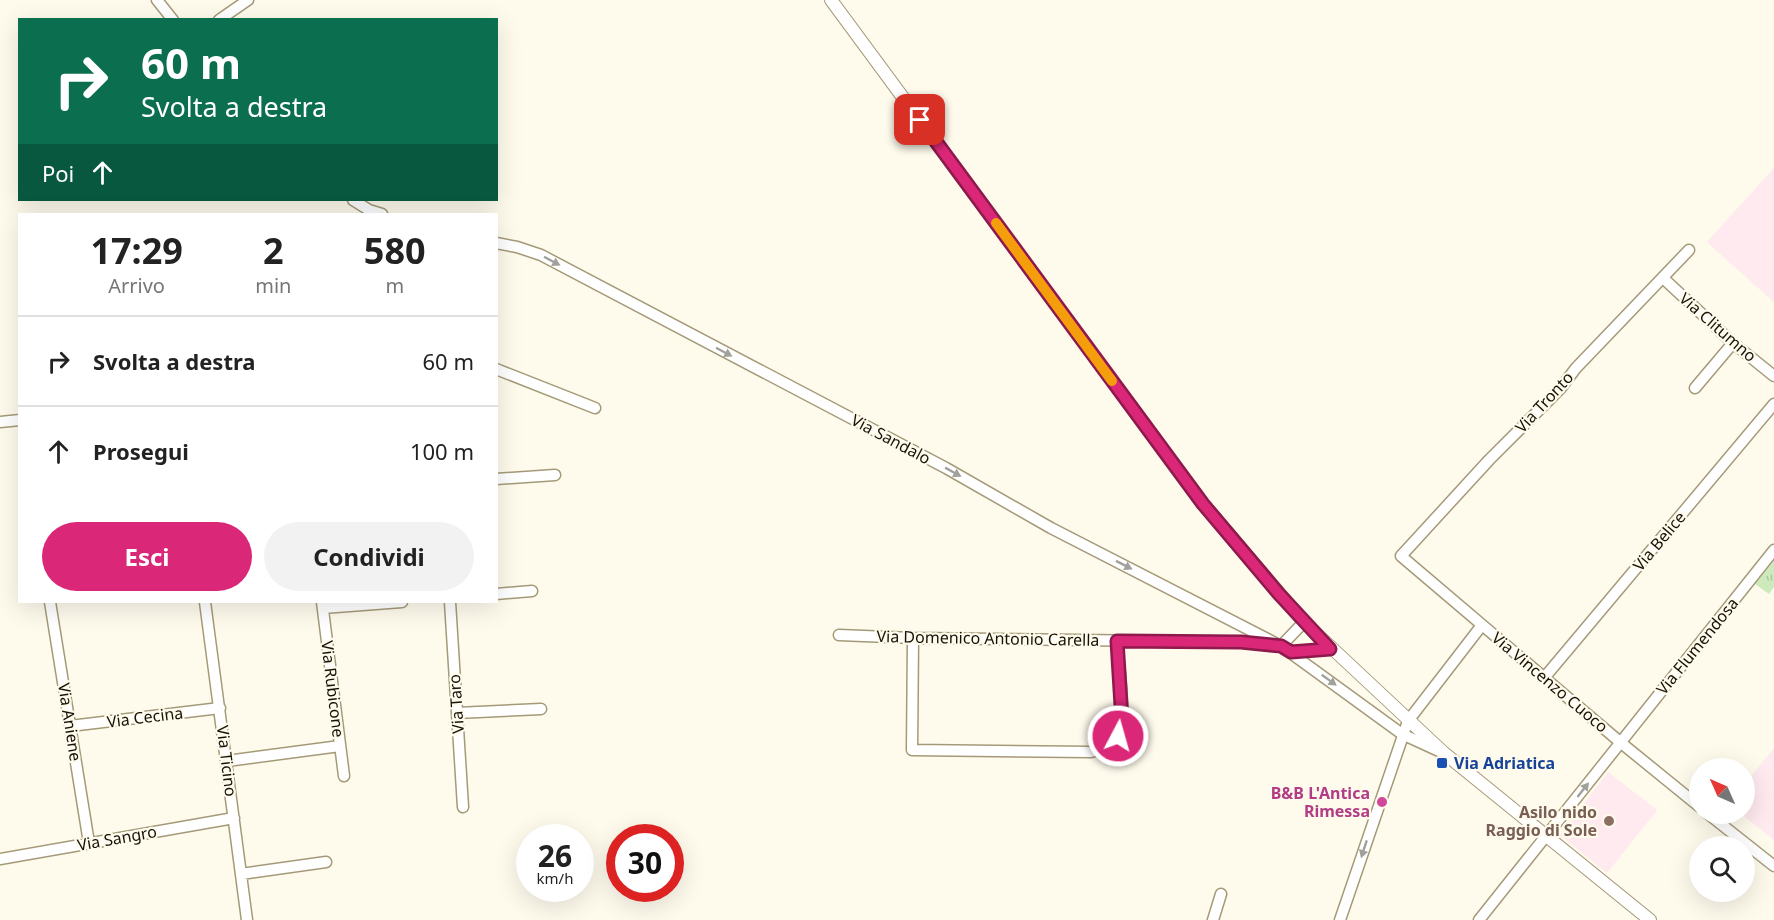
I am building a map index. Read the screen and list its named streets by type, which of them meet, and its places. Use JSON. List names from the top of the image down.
{
  "streets": {
    "street": [
      "Via Clitumno",
      "Via Tronto",
      "Via Sandalo",
      "Via Belice",
      "Via Domenico Antonio Carella",
      "Via Flumendosa",
      "Via Vincenzo Cuoco",
      "Via Rubicone",
      "Via Taro",
      "Via Cecina",
      "Via Aniene",
      "Via Ticino",
      "Via Sangro"
    ]
  },
  "crossings": [
    ["Via Clitumno", "Via Tronto"],
    ["Via Tronto", "Via Vincenzo Cuoco"],
    ["Via Sandalo", "Via Domenico Antonio Carella"],
    ["Via Belice", "Via Vincenzo Cuoco"],
    ["Via Flumendosa", "Via Vincenzo Cuoco"],
    ["Via Cecina", "Via Aniene"],
    ["Via Cecina", "Via Ticino"],
    ["Via Aniene", "Via Sangro"],
    ["Via Ticino", "Via Sangro"]
  ],
  "one_way": ["Via Sandalo"],
  "places": {
    "transit": ["Via Adriatica"],
    "other": ["B&B L'Antica Rimessa", "Asilo nido Raggio di Sole"]
  },
  "north": "top left",
  "page": {
    "turn": ["60 m", "Svolta a destra"],
    "then": "Poi",
    "eta": [
      "17:29",
      "Arrivo",
      "2",
      "min",
      "580",
      "m"
    ],
    "list": [
      {
        "name": "Svolta a destra",
        "value": "60 m"
      },
      {
        "name": "Prosegui",
        "value": "100 m"
      }
    ],
    "buttons": ["Esci", "Condividi"],
    "speed": "26 km/h",
    "limit": "30"
  }
}
